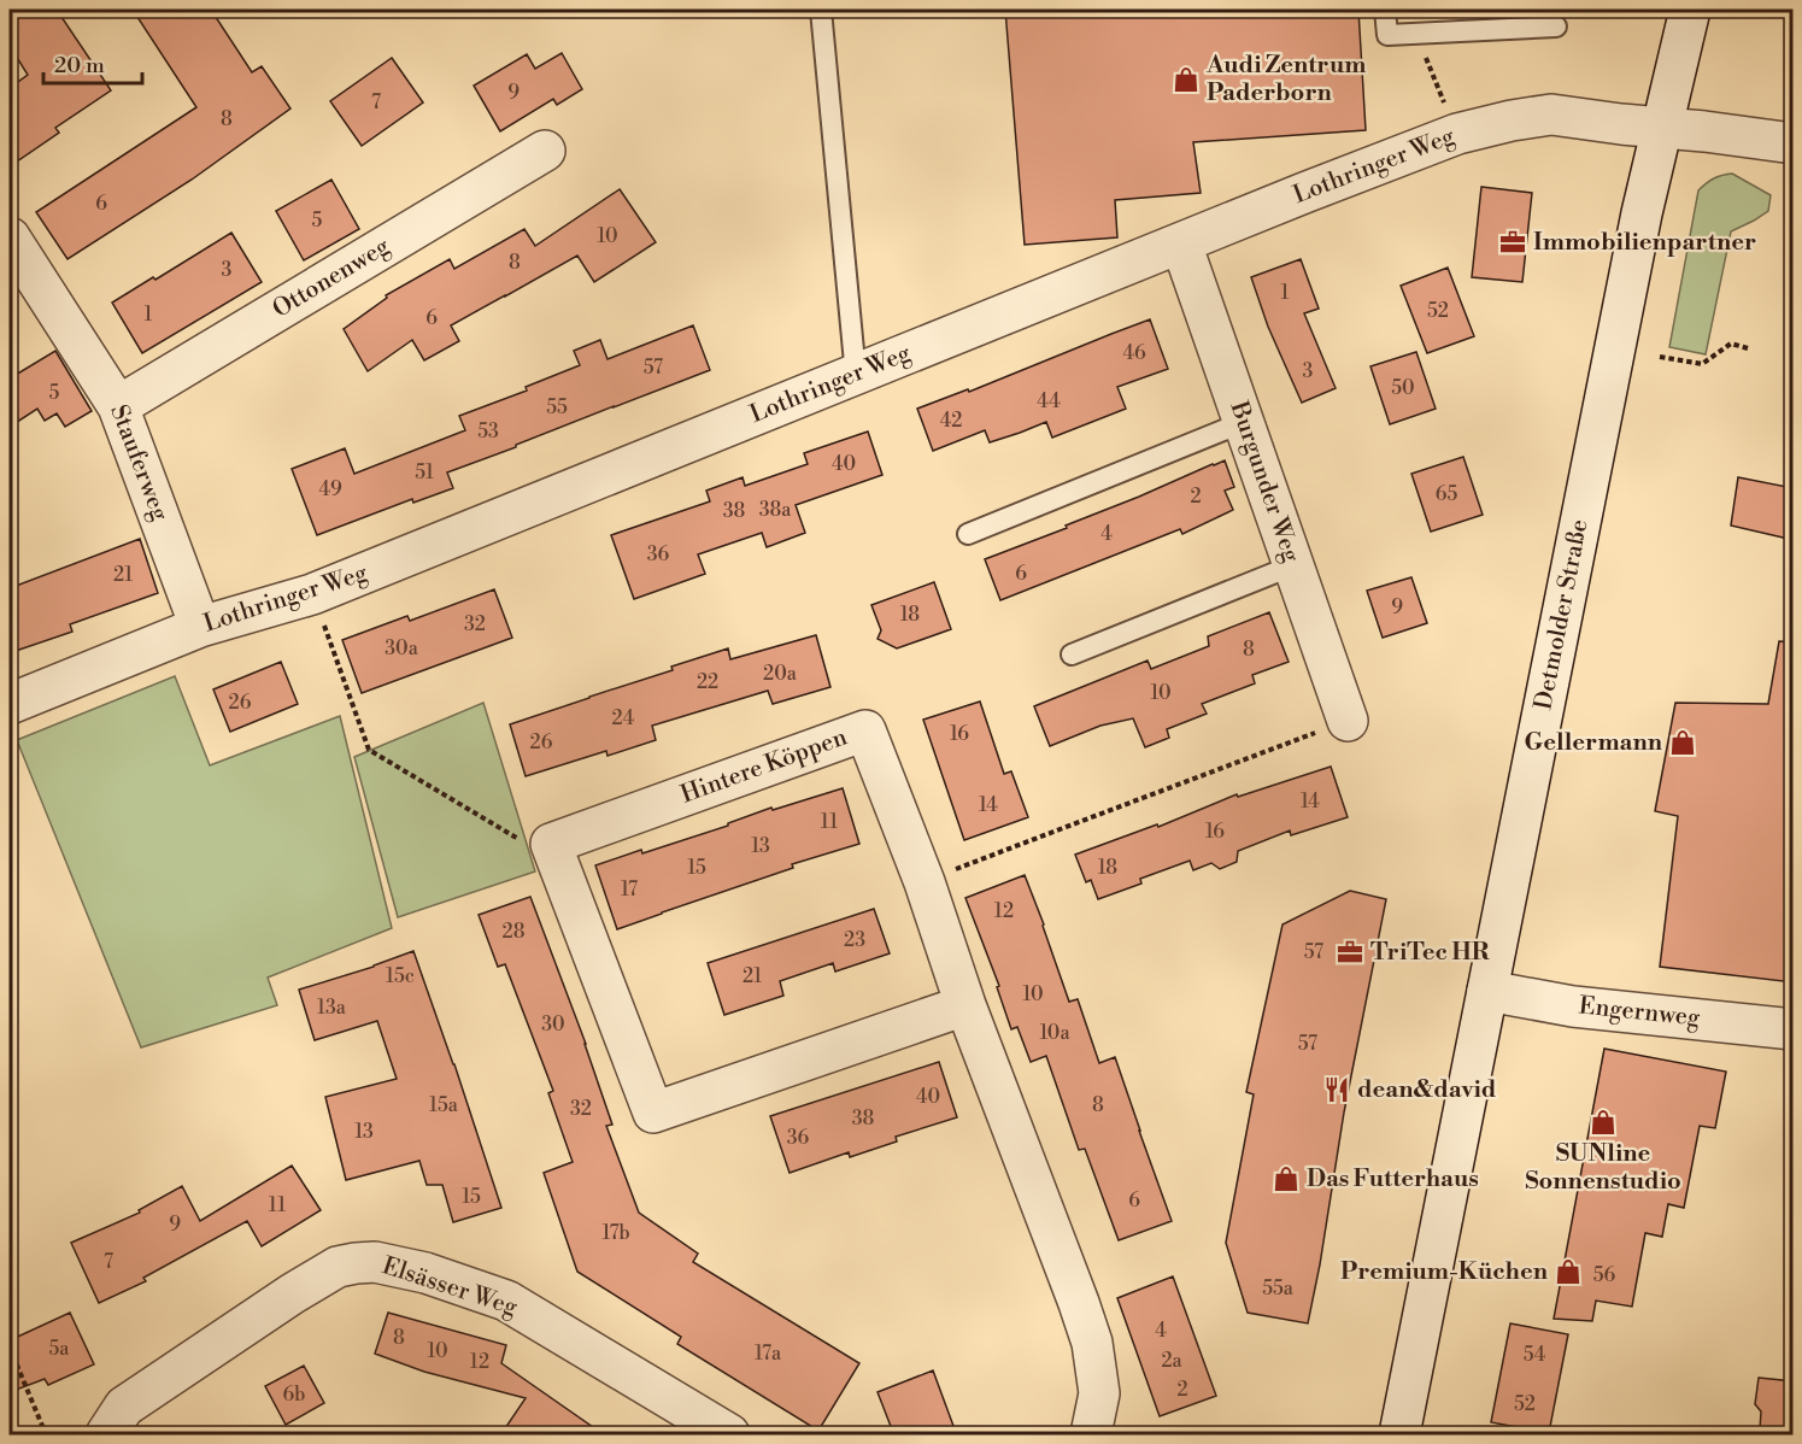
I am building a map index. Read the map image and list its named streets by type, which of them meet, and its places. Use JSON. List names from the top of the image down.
{
  "streets": {
    "street": [
      "Lothringer Weg",
      "Ottonenweg",
      "Stauferweg",
      "Burgunder Weg",
      "Detmolder Straße",
      "Hintere Köppen",
      "Engernweg",
      "Elsässer Weg"
    ]
  },
  "crossings": [
    ["Lothringer Weg", "Stauferweg"],
    ["Lothringer Weg", "Burgunder Weg"],
    ["Lothringer Weg", "Detmolder Straße"],
    ["Ottonenweg", "Stauferweg"],
    ["Detmolder Straße", "Engernweg"]
  ],
  "places": {
    "shop": [
      "Audi Zentrum Paderborn",
      "Gellermann",
      "SUNline Sonnenstudio",
      "Das Futterhaus",
      "Premium-Küchen"
    ],
    "office": ["Immobilienpartner", "TriTec HR"],
    "restaurant": ["dean&david"]
  },
  "house_numbers": [
    "9",
    "7",
    "8",
    "6",
    "5",
    "10",
    "8",
    "3",
    "1",
    "52",
    "1",
    "6",
    "46",
    "57",
    "3",
    "50",
    "5",
    "44",
    "55",
    "42",
    "53",
    "40",
    "51",
    "49",
    "65",
    "2",
    "38a",
    "38",
    "4",
    "36",
    "6",
    "21",
    "9",
    "18",
    "32",
    "30a",
    "8",
    "20a",
    "22",
    "10",
    "26",
    "24",
    "16",
    "26",
    "14",
    "14",
    "11",
    "16",
    "13",
    "15",
    "18",
    "17",
    "12",
    "28",
    "23",
    "57",
    "15c",
    "21",
    "10",
    "13a",
    "30",
    "10a",
    "57",
    "40",
    "15a",
    "8",
    "32",
    "38",
    "13",
    "36",
    "15",
    "6",
    "11",
    "9",
    "17b",
    "7",
    "56",
    "55a",
    "4",
    "8",
    "5a",
    "10",
    "17a",
    "54",
    "2a",
    "12",
    "2",
    "6b",
    "52"
  ],
  "scale_bar": "20 m"
}
